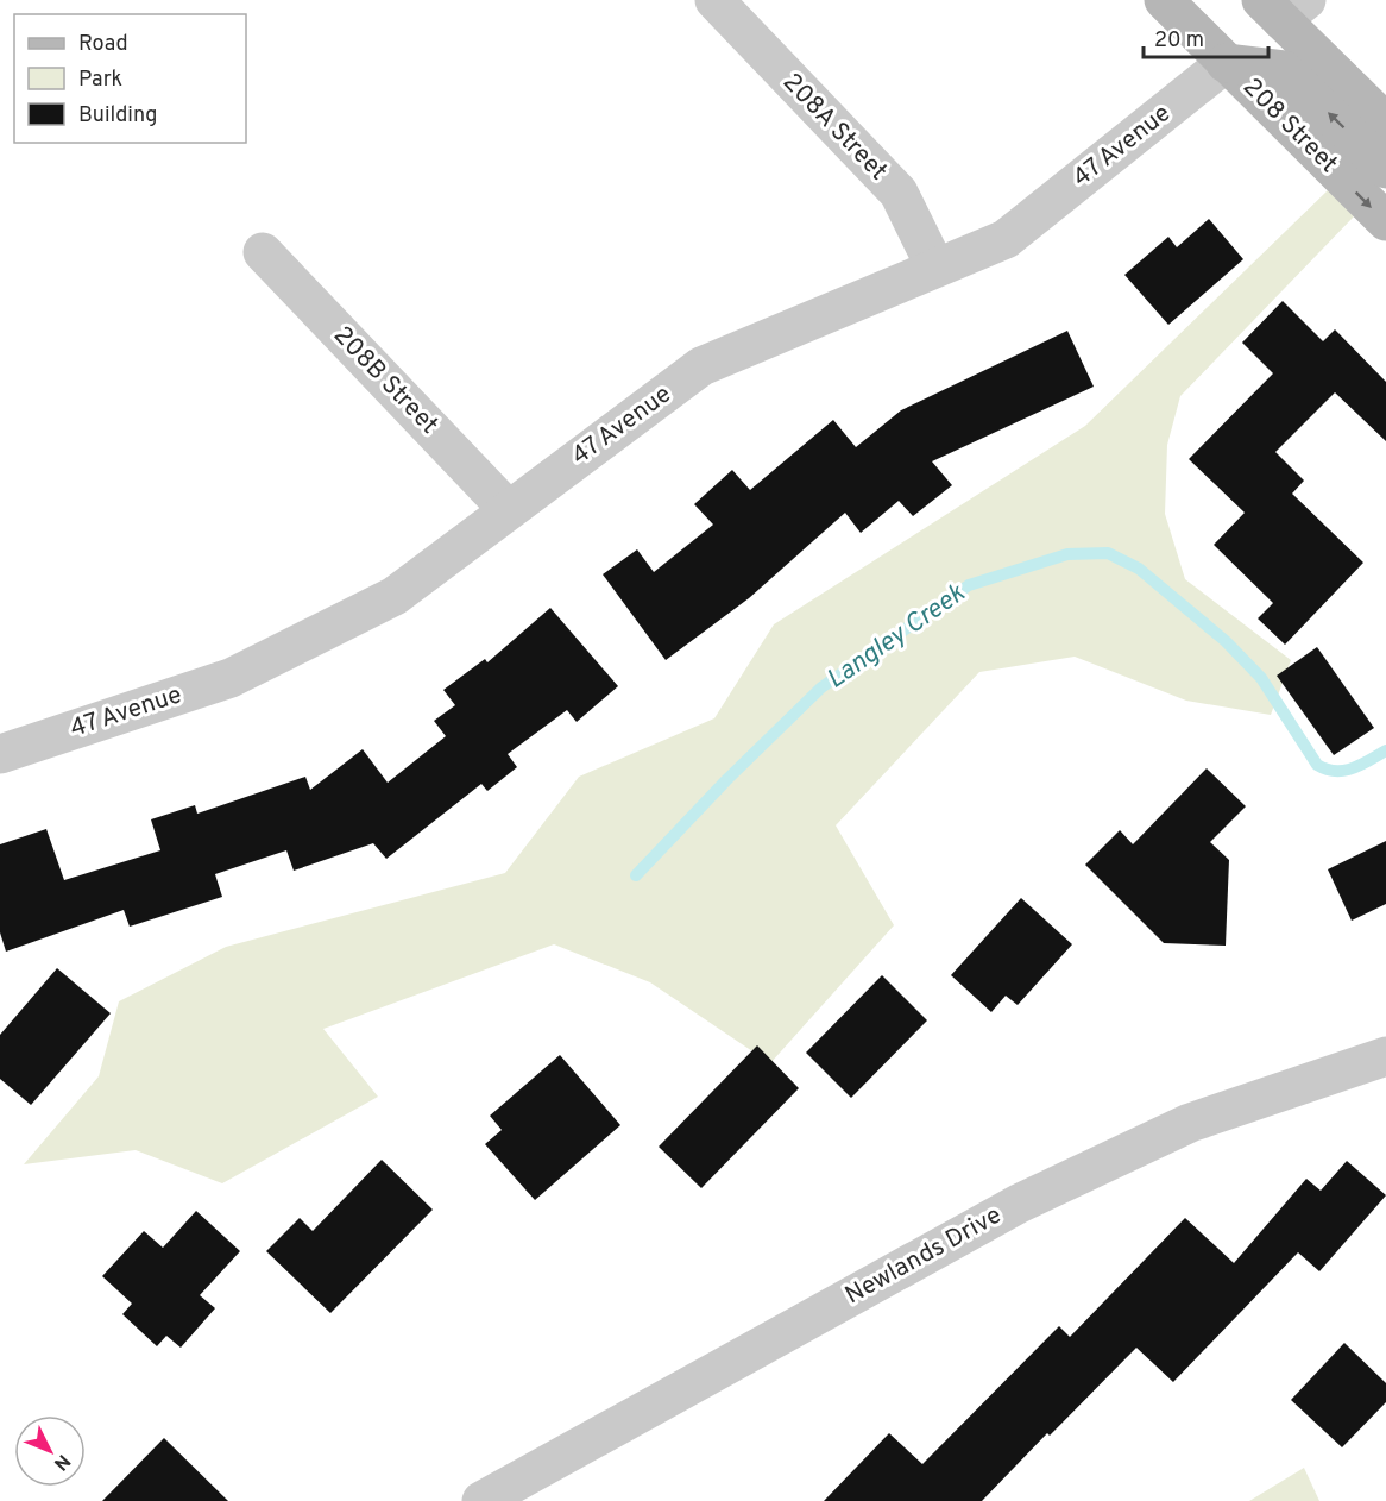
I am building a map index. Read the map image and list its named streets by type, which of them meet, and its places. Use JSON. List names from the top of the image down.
{
  "streets": {
    "main road": ["208 Street"],
    "street": [
      "208A Street",
      "47 Avenue",
      "208B Street",
      "Newlands Drive"
    ]
  },
  "crossings": [
    ["208 Street", "47 Avenue"],
    ["208A Street", "47 Avenue"],
    ["47 Avenue", "208B Street"]
  ],
  "water": ["Langley Creek"],
  "legend": ["Road", "Park", "Building"],
  "scale_bar": "20 m",
  "north": "bottom right"
}
